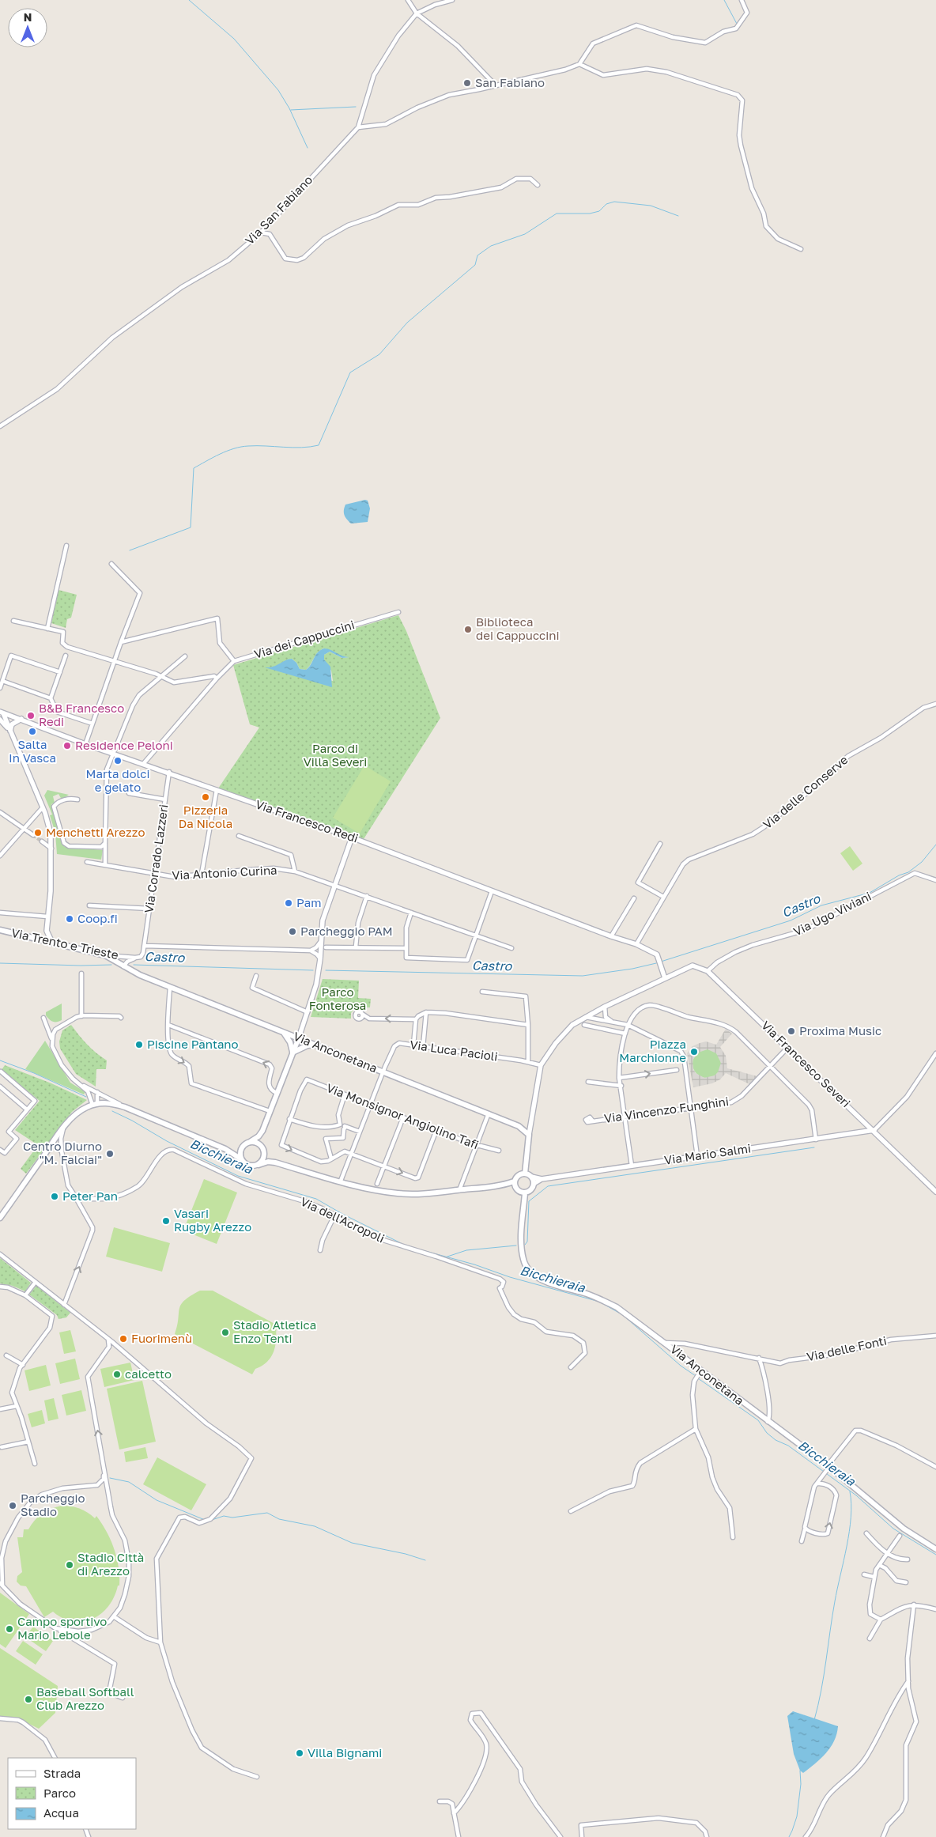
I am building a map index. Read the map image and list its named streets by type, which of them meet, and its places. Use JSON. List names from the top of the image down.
{
  "streets": {
    "main road": ["Via Trento e Trieste", "Via Anconetana"],
    "street": [
      "Via San Fabiano",
      "Via dei Cappuccini",
      "Via delle Conserve",
      "Via Francesco Redi",
      "Via Corrado Lazzeri",
      "Via Antonio Curina",
      "Via Ugo Viviani",
      "Via Luca Pacioli",
      "Via Francesco Severi",
      "Via Vincenzo Funghini",
      "Via Monsignor Angiolino Tafi",
      "Via Mario Salmi",
      "Via dell'Acropoli",
      "Via delle Fonti"
    ]
  },
  "crossings": [
    ["Via dei Cappuccini", "Via Francesco Redi"],
    ["Via delle Conserve", "Via Francesco Redi"],
    ["Via Francesco Redi", "Via Corrado Lazzeri"],
    ["Via Corrado Lazzeri", "Via Antonio Curina"],
    ["Via Corrado Lazzeri", "Via Trento e Trieste"],
    ["Via Ugo Viviani", "Via Francesco Severi"],
    ["Via Trento e Trieste", "Via Anconetana"],
    ["Via Luca Pacioli", "Via Anconetana"],
    ["Via Anconetana", "Via Mario Salmi"],
    ["Via Anconetana", "Via delle Fonti"],
    ["Via Francesco Severi", "Via Vincenzo Funghini"],
    ["Via Francesco Severi", "Via Mario Salmi"]
  ],
  "water": ["Castro", "Bicchieraia"],
  "parks": ["Parco di Villa Severi", "Parco Fonterosa"],
  "places": [
    "San Fabiano",
    "Biblioteca dei Cappuccini",
    "B&B Francesco Redi",
    "Salta In Vasca",
    "Residence Peloni",
    "Marta dolci e gelato",
    "Pizzeria Da Nicola",
    "Menchetti Arezzo",
    "Pam",
    "Coop.fi",
    "Parcheggio PAM",
    "Proxima Music",
    "Piscine Pantano",
    "Piazza Marchionne",
    "Centro Diurno \"M. Falciai\"",
    "Peter Pan",
    "Vasari Rugby Arezzo",
    "Stadio Atletica Enzo Tenti",
    "Fuorimenù",
    "calcetto",
    "Parcheggio Stadio",
    "Stadio Città di Arezzo",
    "Campo sportivo Mario Lebole",
    "Baseball Softball Club Arezzo",
    "Villa Bignami"
  ],
  "legend": ["Strada", "Parco", "Acqua"],
  "north": "top"
}
